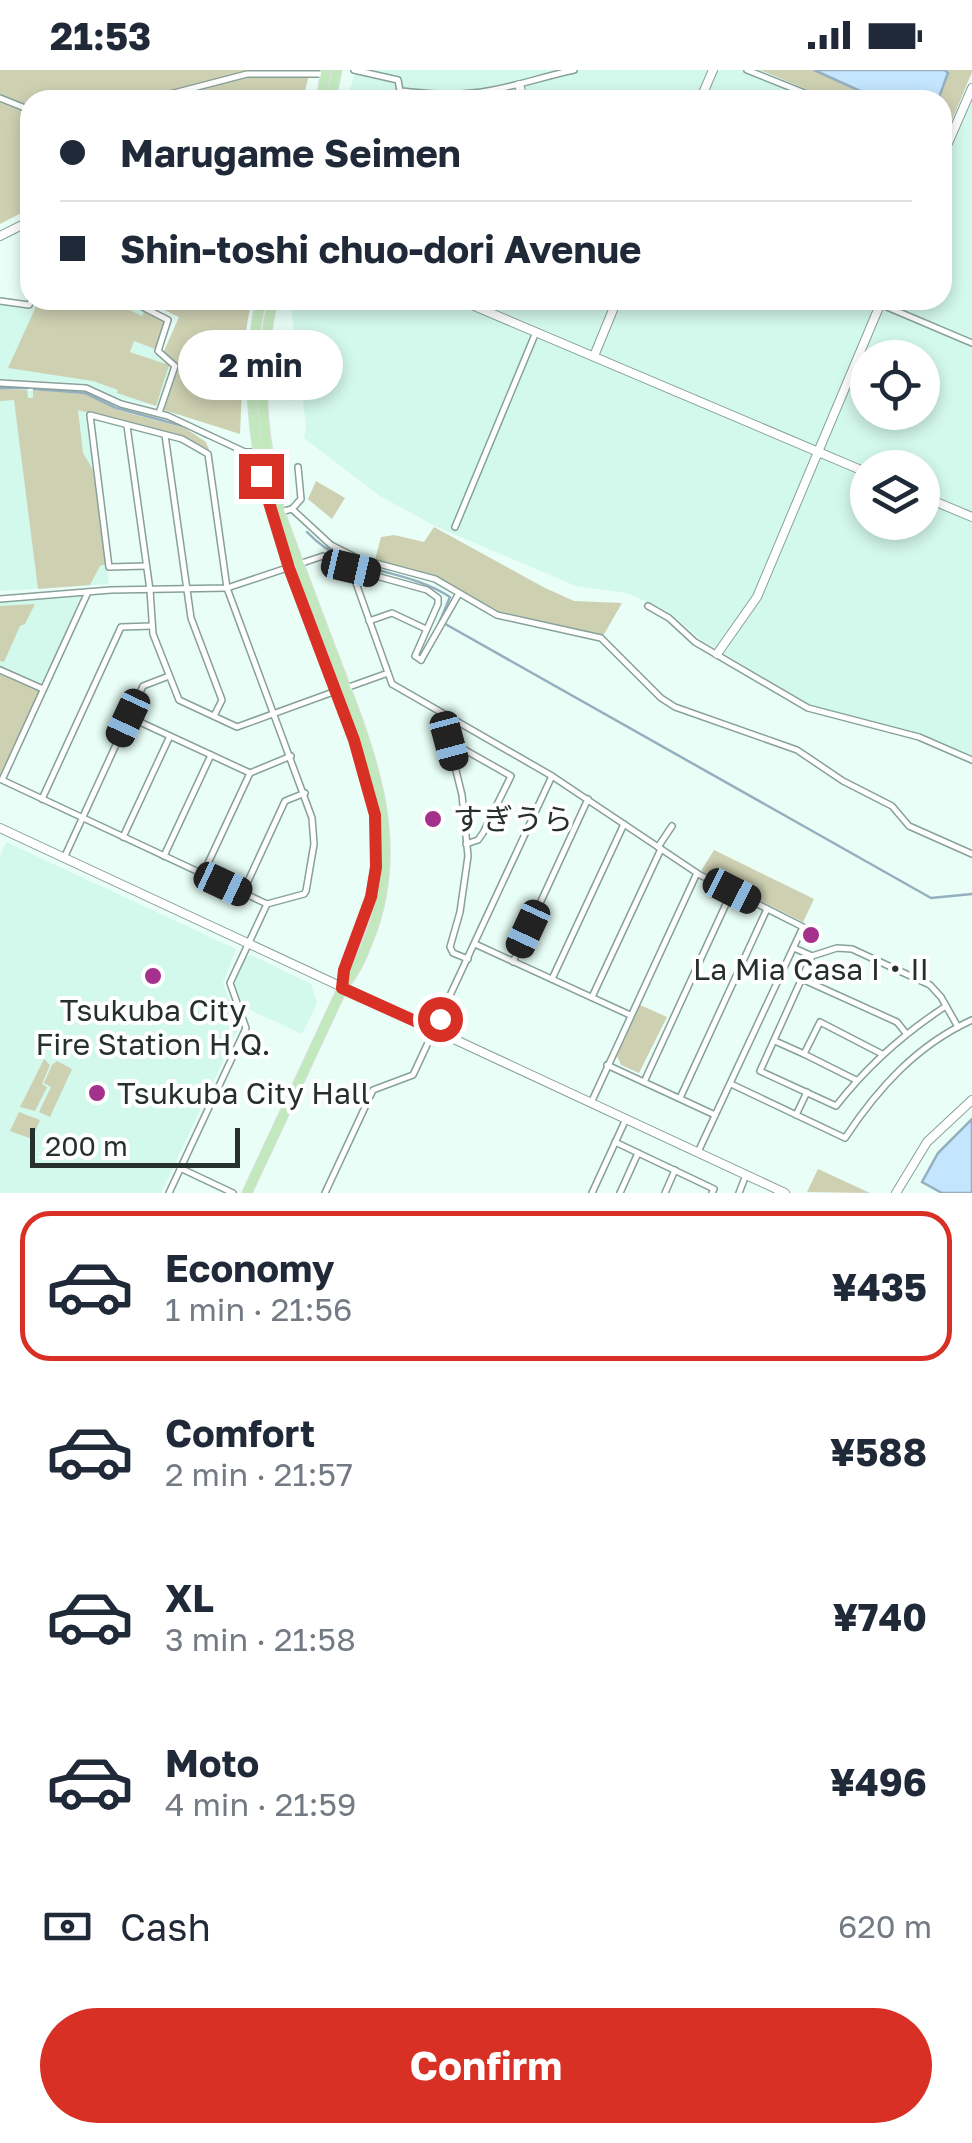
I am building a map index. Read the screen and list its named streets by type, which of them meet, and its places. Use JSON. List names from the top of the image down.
{
  "places": [
    "すぎうら",
    "La Mia Casa I・II",
    "Tsukuba City Fire Station H.Q.",
    "Tsukuba City Hall"
  ],
  "scale_bar": "200 m",
  "page": {
    "status": "21:53",
    "banner": ["Marugame Seimen", "Shin-toshi chuo-dori Avenue"],
    "bubble": "2 min",
    "scale": "200 m",
    "list": [
      {
        "name": "Economy",
        "note": "1 min · 21:56",
        "value": "¥435"
      },
      {
        "name": "Comfort",
        "note": "2 min · 21:57",
        "value": "¥588"
      },
      {
        "name": "XL",
        "note": "3 min · 21:58",
        "value": "¥740"
      },
      {
        "name": "Moto",
        "note": "4 min · 21:59",
        "value": "¥496"
      }
    ],
    "pay": ["Cash", "620 m"],
    "buttons": "Confirm"
  }
}
